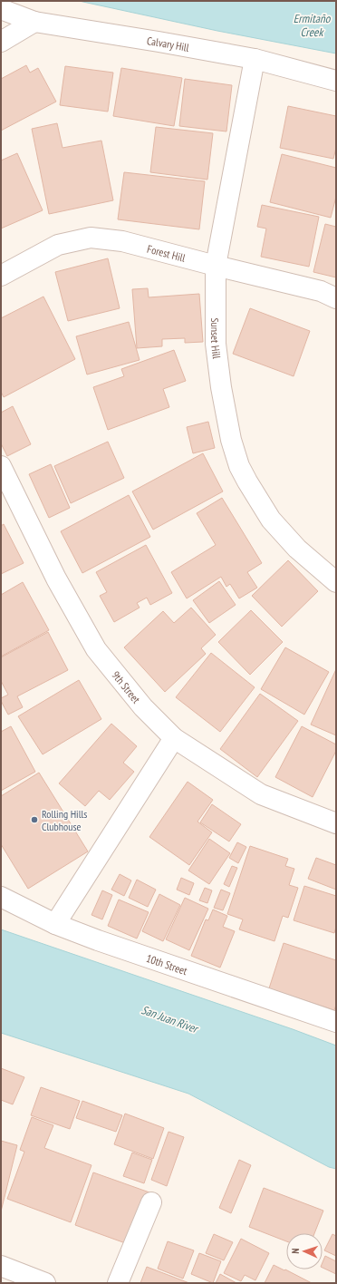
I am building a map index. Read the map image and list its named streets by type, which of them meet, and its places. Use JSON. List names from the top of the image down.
{
  "streets": {
    "street": [
      "Calvary Hill",
      "Forest Hill",
      "Sunset Hill",
      "9th Street",
      "10th Street"
    ]
  },
  "crossings": [
    ["Calvary Hill", "Sunset Hill"],
    ["Forest Hill", "Sunset Hill"]
  ],
  "water": ["Ermitaño Creek", "San Juan River"],
  "places": ["Rolling Hills Clubhouse"],
  "north": "left"
}
